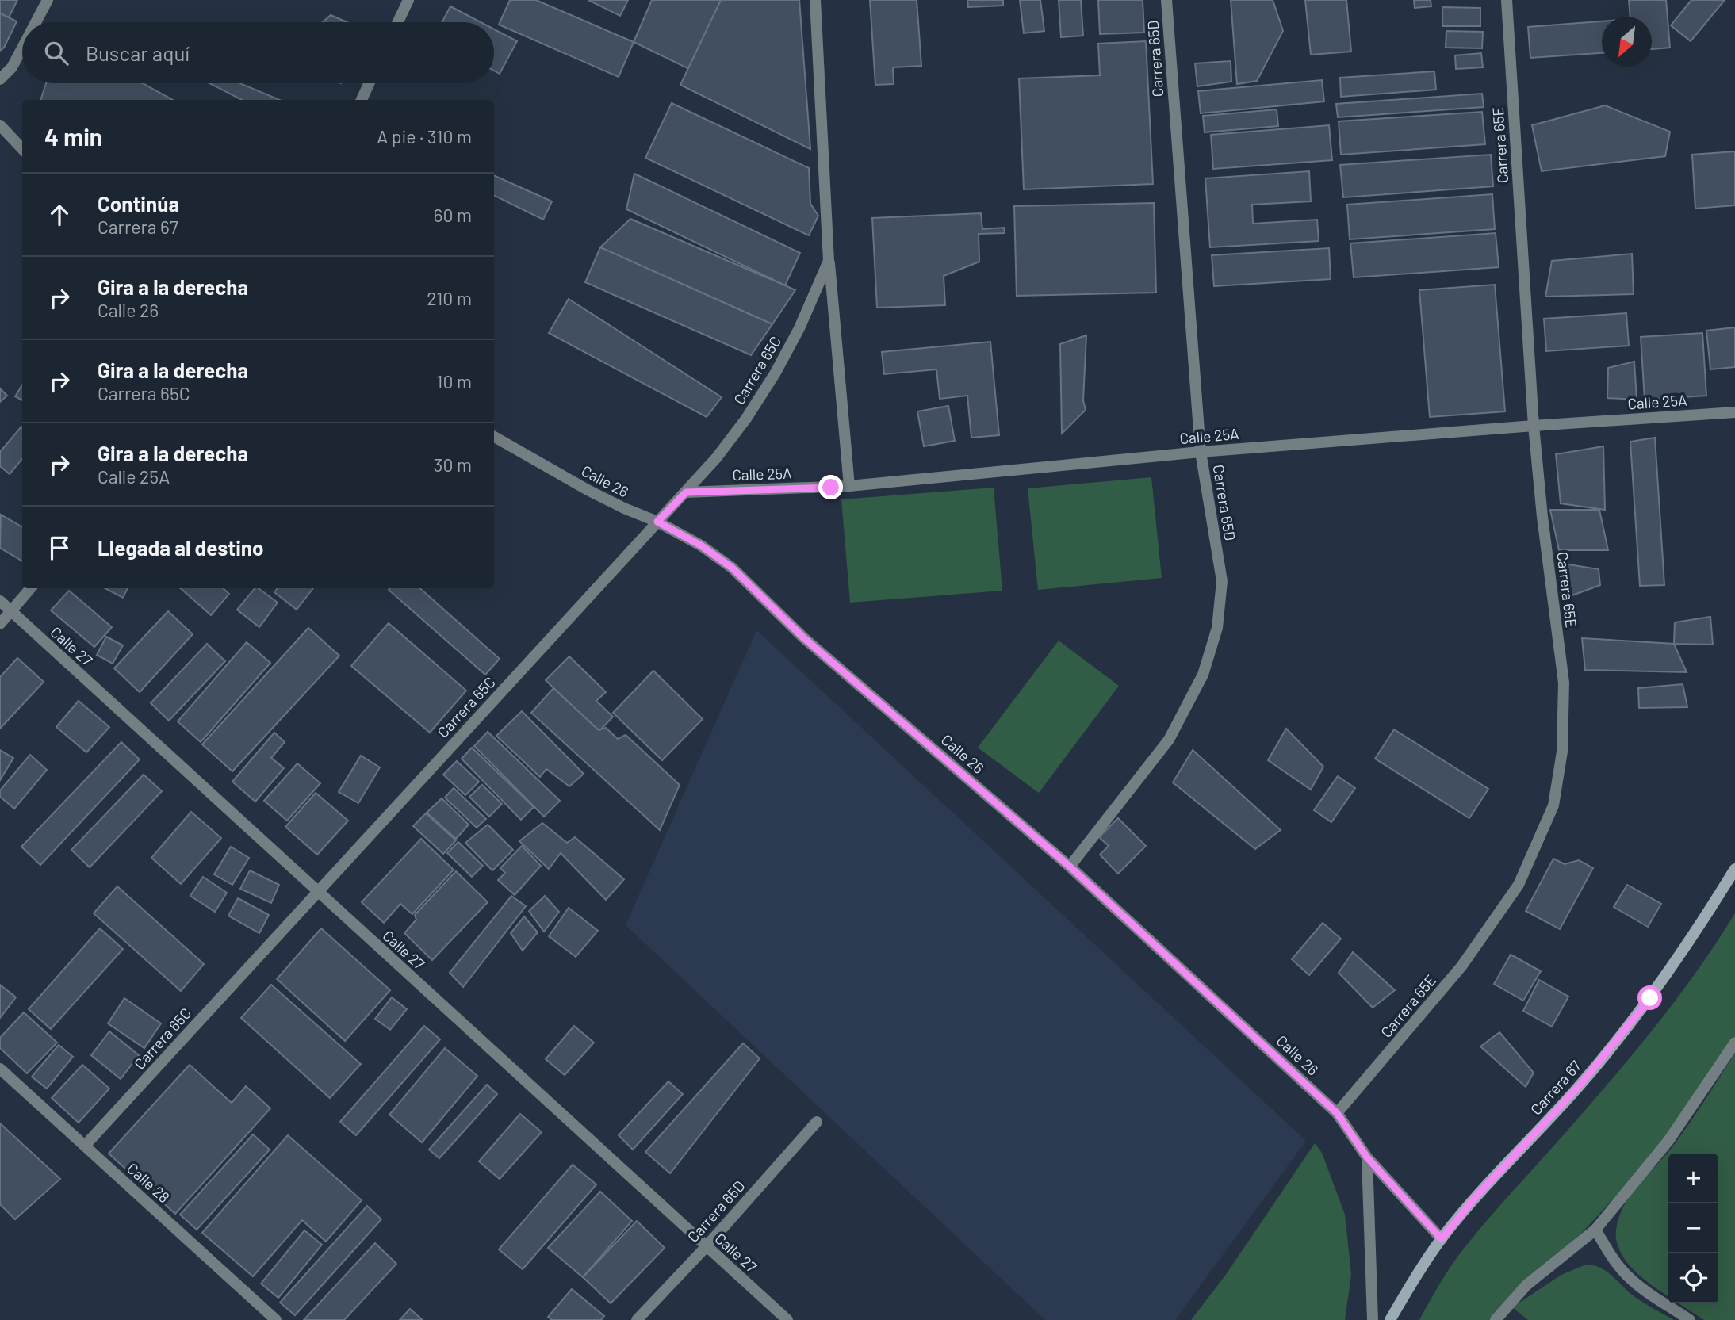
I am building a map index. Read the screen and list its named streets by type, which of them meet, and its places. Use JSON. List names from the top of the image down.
{
  "streets": {
    "street": [
      "Carrera 65D",
      "Carrera 65E",
      "Carrera 65C",
      "Calle 25A",
      "Calle 26",
      "Calle 27",
      "Carrera 67",
      "Calle 28"
    ]
  },
  "crossings": [
    ["Carrera 65D", "Calle 25A"],
    ["Carrera 65D", "Calle 26"],
    ["Carrera 65D", "Calle 27"],
    ["Carrera 65E", "Calle 25A"],
    ["Carrera 65E", "Calle 26"],
    ["Carrera 65C", "Calle 25A"],
    ["Carrera 65C", "Calle 26"],
    ["Carrera 65C", "Calle 27"],
    ["Carrera 65C", "Calle 28"],
    ["Calle 26", "Carrera 67"]
  ],
  "north": "bottom left",
  "page": {
    "search": "Buscar aquí",
    "heading": ["4 min", "A pie · 310 m"],
    "list": [
      ["Continúa", "Carrera 67", "60 m"],
      ["Gira a la derecha", "Calle 26", "210 m"],
      ["Gira a la derecha", "Carrera 65C", "10 m"],
      ["Gira a la derecha", "Calle 25A", "30 m"],
      "Llegada al destino"
    ],
    "map_buttons": ["+", "−"]
  }
}
